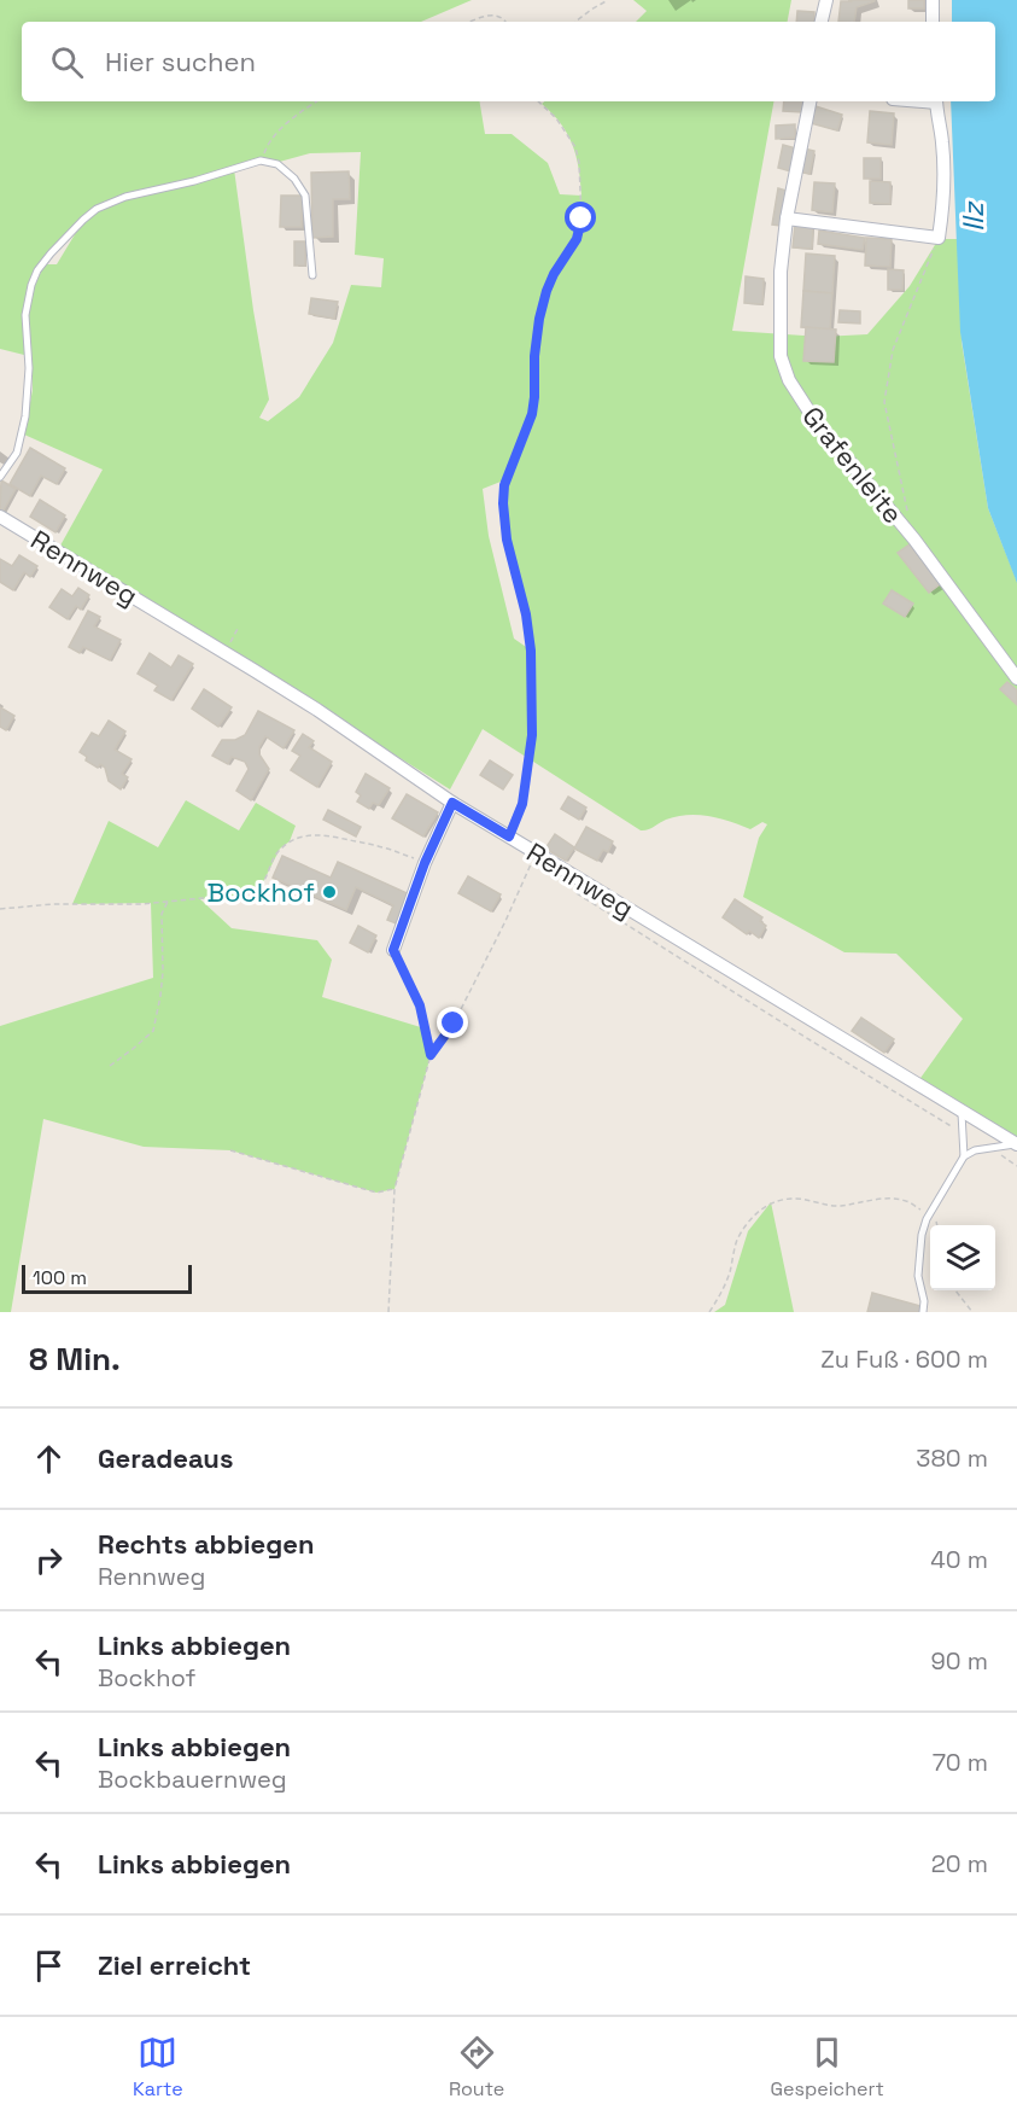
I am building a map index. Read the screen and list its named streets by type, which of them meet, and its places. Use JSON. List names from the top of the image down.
{
  "streets": {
    "street": ["Grafenleite", "Rennweg"]
  },
  "water": ["Ilz"],
  "places": ["Bockhof"],
  "scale_bar": "100 m",
  "page": {
    "search": "Hier suchen",
    "scale": "100 m",
    "heading": ["8 Min.", "Zu Fuß · 600 m"],
    "list": [
      ["Geradeaus", "380 m"],
      ["Rechts abbiegen", "Rennweg", "40 m"],
      ["Links abbiegen", "Bockhof", "90 m"],
      ["Links abbiegen", "Bockbauernweg", "70 m"],
      ["Links abbiegen", "20 m"],
      "Ziel erreicht"
    ],
    "nav": ["Karte", "Route", "Gespeichert"]
  }
}
